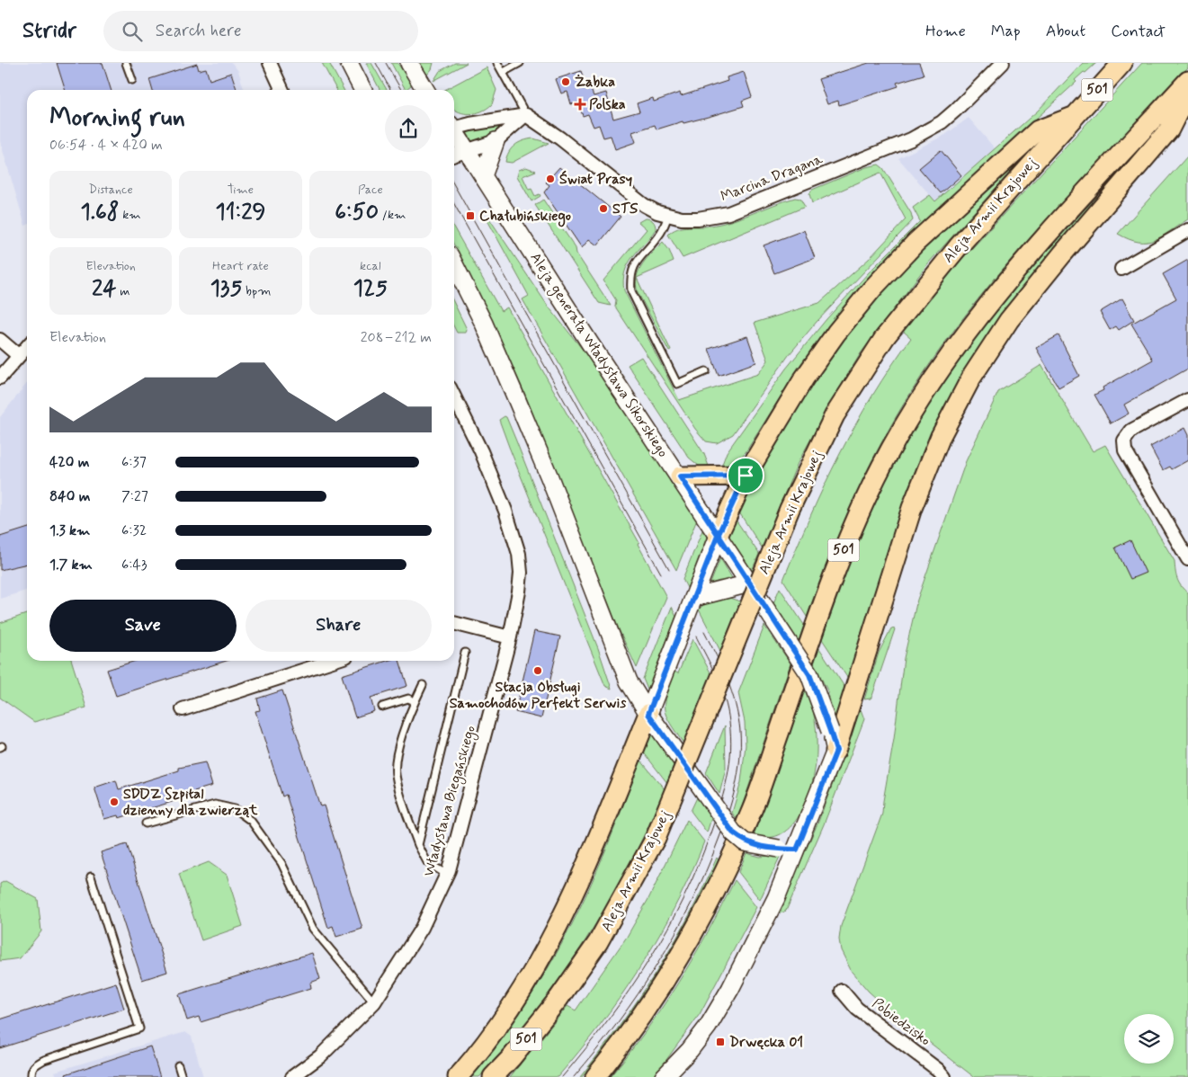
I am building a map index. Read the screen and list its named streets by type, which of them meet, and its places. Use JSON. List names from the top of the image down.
{
  "streets": {
    "main road": ["501", "Aleja Armii Krajowej"],
    "street": [
      "Marcina Dragana",
      "Aleja generała Władysława Sikorskiego",
      "Władysława Biegańskiego",
      "Pobiedzisko"
    ]
  },
  "places": {
    "other": [
      "Żabka",
      "Świat Prasy",
      "STS",
      "Stacja Obsługi Samochodów Perfekt Serwis",
      "SDDZ Szpital dzienny dla zwierząt"
    ],
    "health": ["Polska"],
    "transit": ["Chałubińskiego", "Drwęcka 01"]
  },
  "page": {
    "header": "Stridr",
    "search": "Search here",
    "nav": [
      "Home",
      "Map",
      "About",
      "Contact"
    ],
    "heading": ["Morning run", "06:54 · 4 × 420 m"],
    "stats": [
      ["Distance", "1.68 km"],
      ["Time", "11:29"],
      ["Pace", "6:50 /km"],
      ["Elevation", "24 m"],
      ["Heart rate", "135 bpm"],
      ["kcal", "125"]
    ],
    "chart": ["Elevation", "208–212 m"],
    "list": [
      {
        "name": "420 m",
        "note": "6:37"
      },
      {
        "name": "840 m",
        "note": "7:27"
      },
      {
        "name": "1.3 km",
        "note": "6:32"
      },
      {
        "name": "1.7 km",
        "note": "6:43"
      }
    ],
    "buttons": ["Save", "Share"]
  }
}
